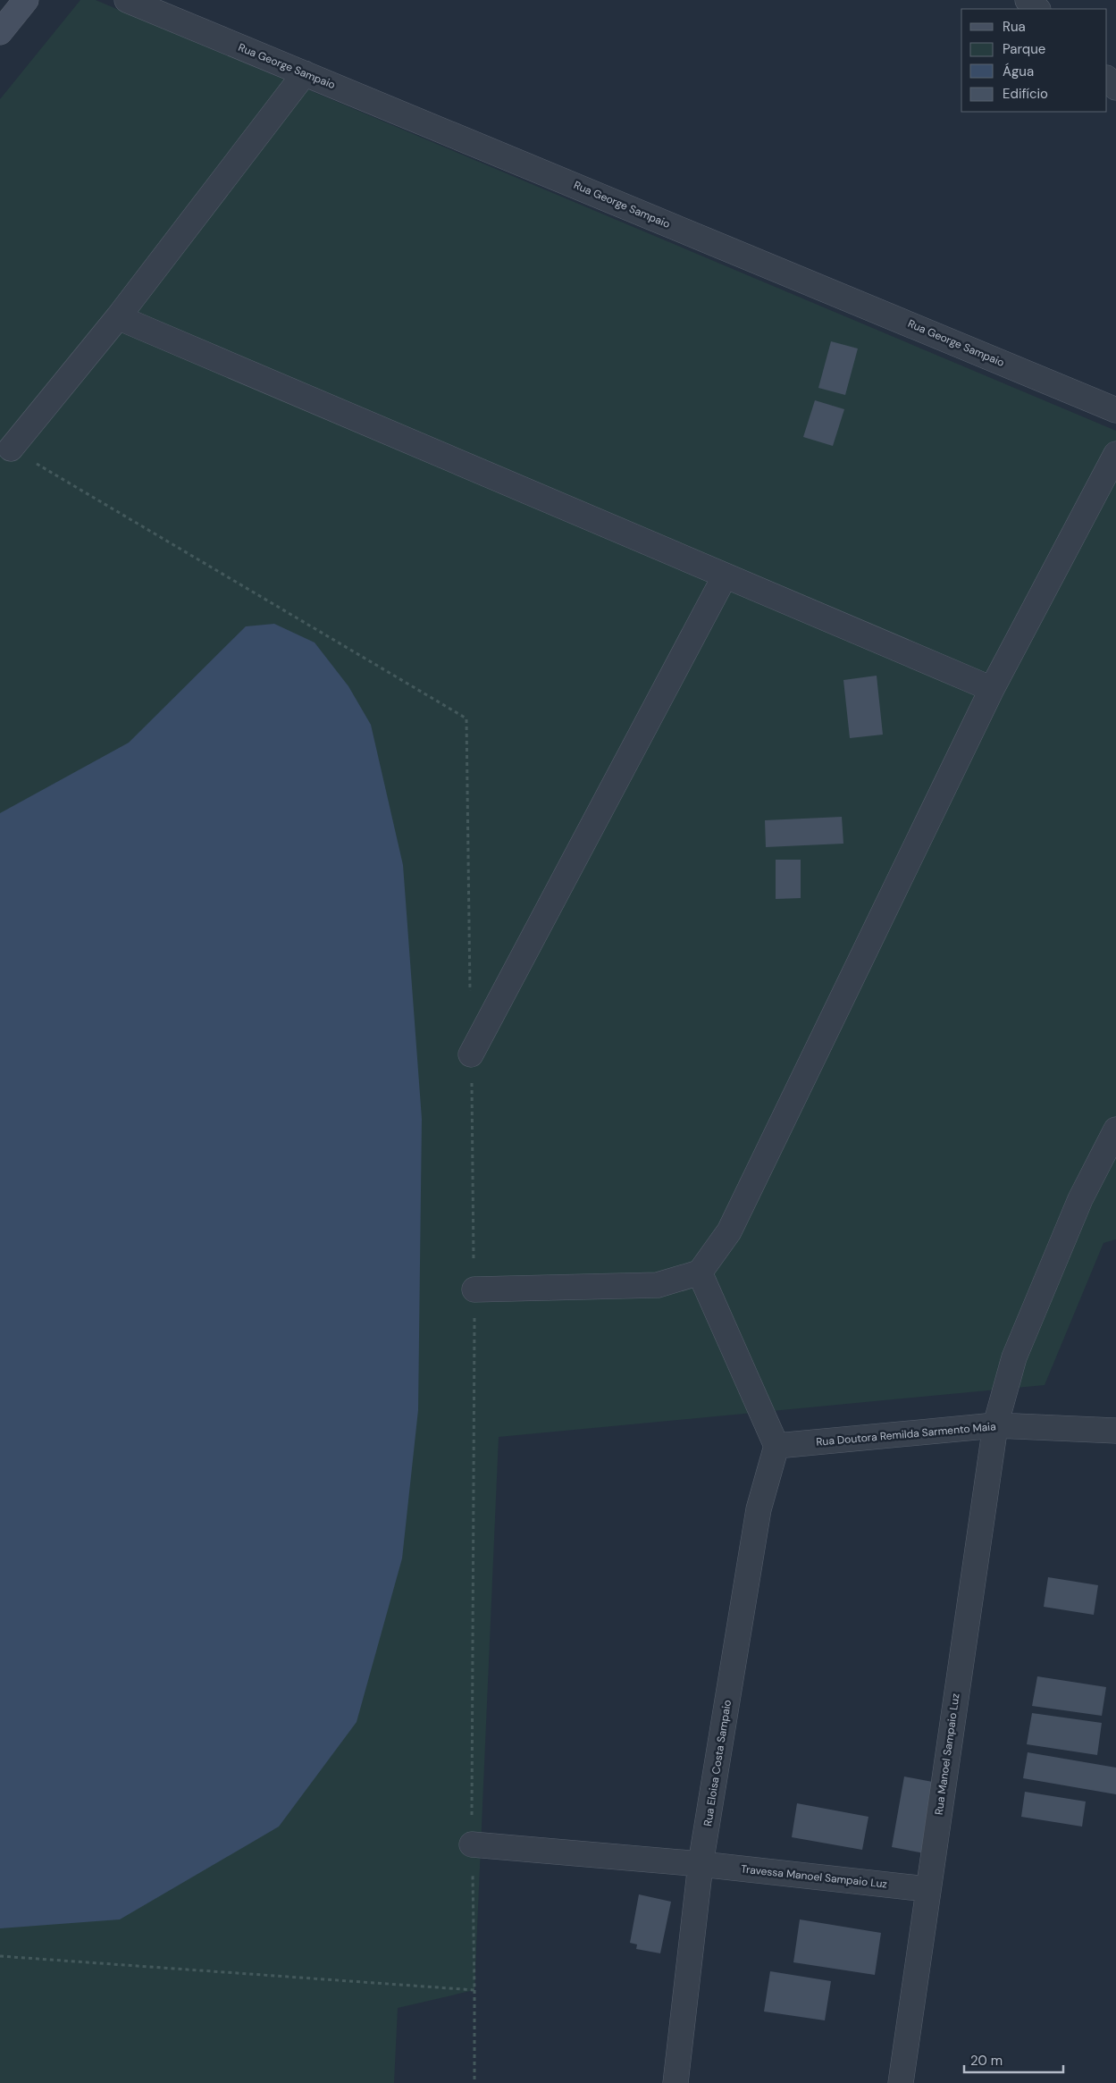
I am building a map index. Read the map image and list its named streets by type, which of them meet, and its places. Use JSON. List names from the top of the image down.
{
  "streets": {
    "street": [
      "Rua George Sampaio",
      "Rua Doutora Remilda Sarmento Maia",
      "Rua Manoel Sampaio Luz",
      "Rua Eloisa Costa Sampaio",
      "Travessa Manoel Sampaio Luz"
    ]
  },
  "crossings": [
    ["Rua Doutora Remilda Sarmento Maia", "Rua Manoel Sampaio Luz"],
    ["Rua Doutora Remilda Sarmento Maia", "Rua Eloisa Costa Sampaio"],
    ["Rua Manoel Sampaio Luz", "Travessa Manoel Sampaio Luz"],
    ["Rua Eloisa Costa Sampaio", "Travessa Manoel Sampaio Luz"]
  ],
  "legend": [
    "Rua",
    "Parque",
    "Água",
    "Edifício"
  ],
  "scale_bar": "20 m"
}
